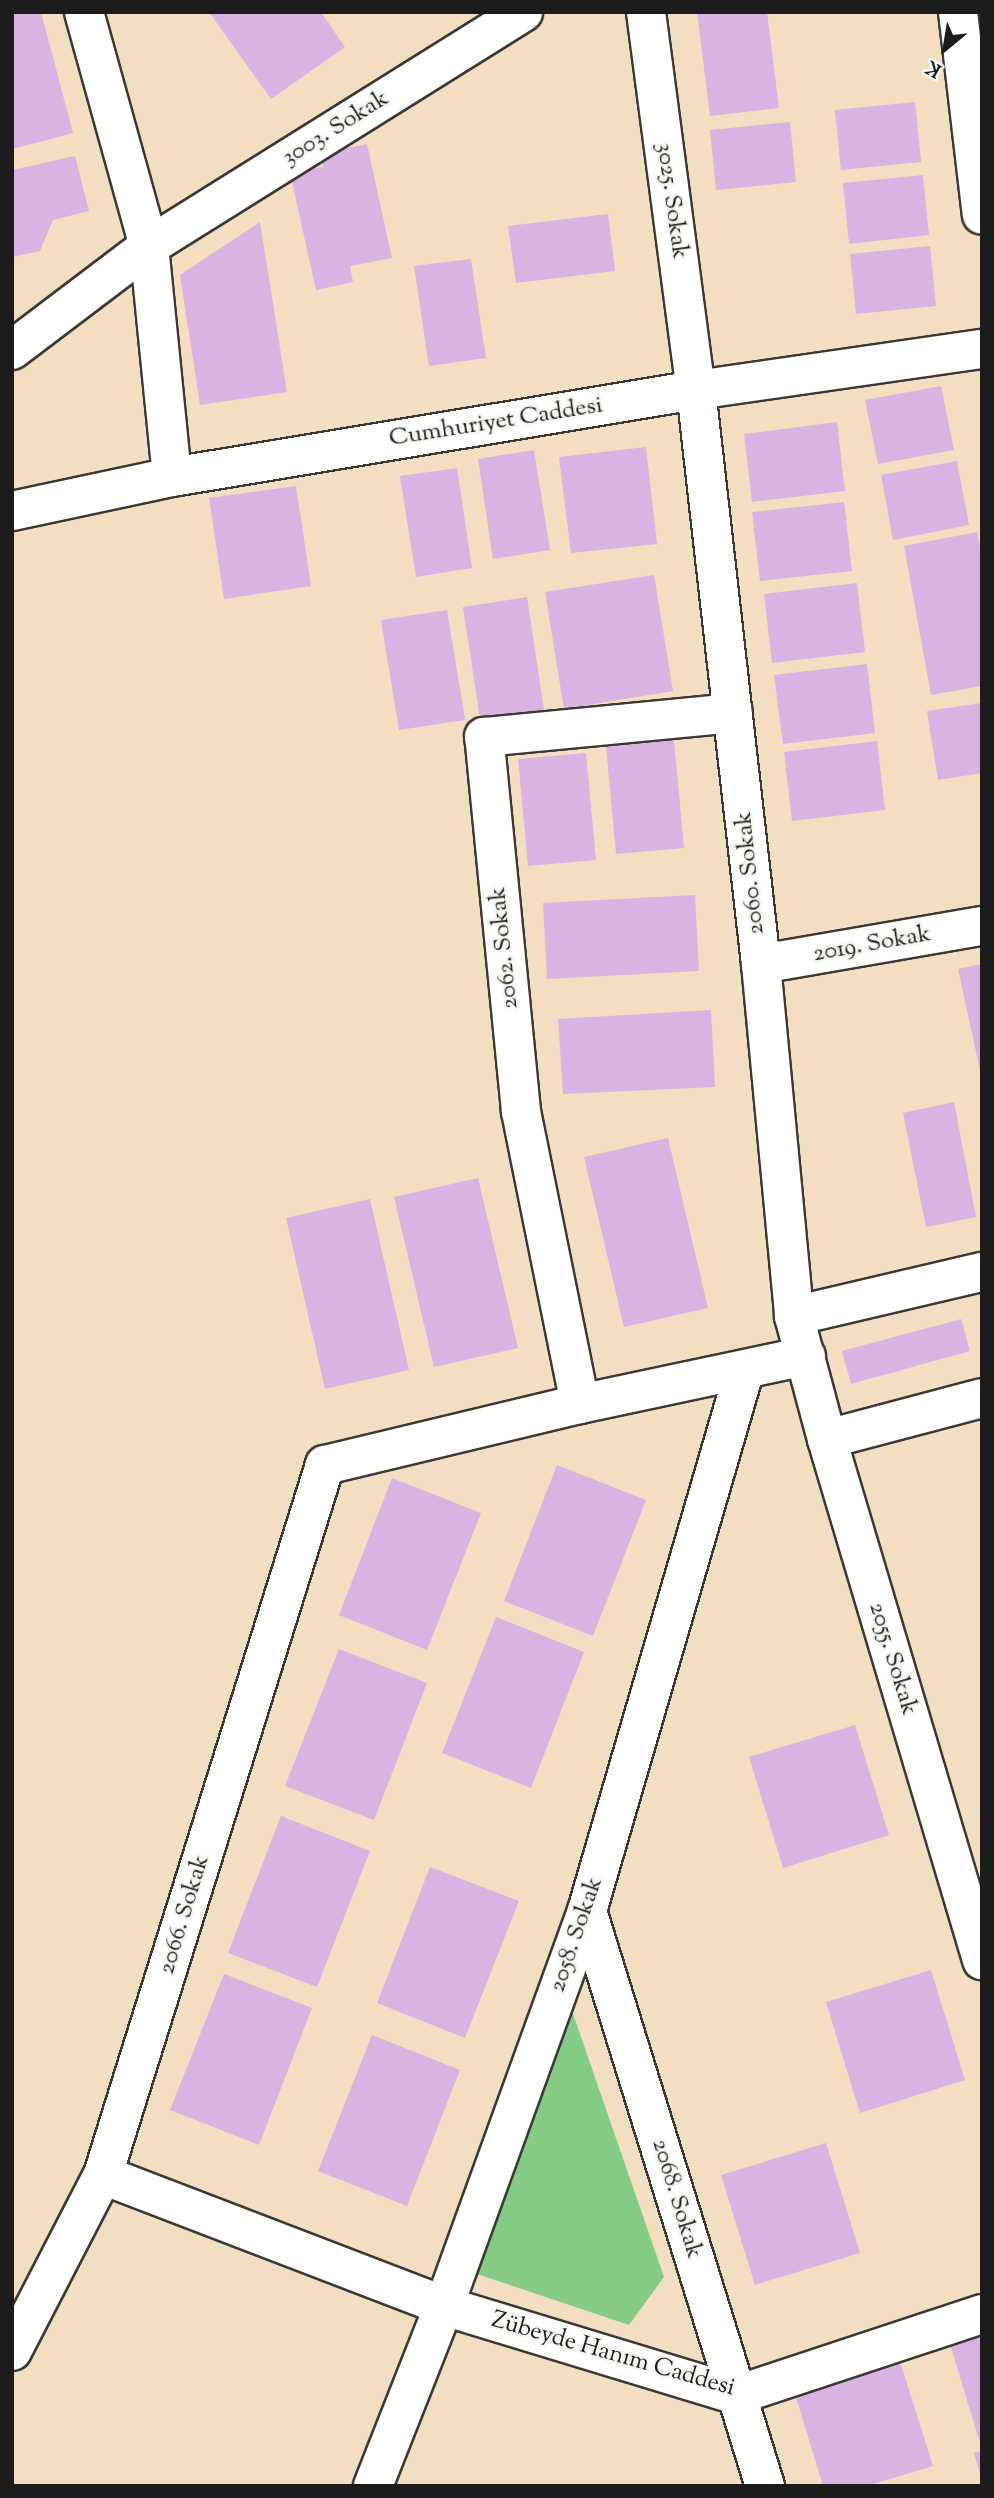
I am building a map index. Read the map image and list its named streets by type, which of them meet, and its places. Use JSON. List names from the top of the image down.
{
  "streets": {
    "street": [
      "3003. Sokak",
      "3025. Sokak",
      "Cumhuriyet Caddesi",
      "2060. Sokak",
      "2019. Sokak",
      "2062. Sokak",
      "2055. Sokak",
      "2066. Sokak",
      "2058. Sokak",
      "2068. Sokak",
      "Zübeyde Hanım Caddesi"
    ]
  },
  "crossings": [
    ["3025. Sokak", "Cumhuriyet Caddesi"],
    ["3025. Sokak", "2060. Sokak"],
    ["Cumhuriyet Caddesi", "2060. Sokak"],
    ["2060. Sokak", "2019. Sokak"],
    ["2060. Sokak", "2062. Sokak"],
    ["2060. Sokak", "2055. Sokak"],
    ["2062. Sokak", "2066. Sokak"],
    ["2066. Sokak", "Zübeyde Hanım Caddesi"],
    ["2058. Sokak", "2068. Sokak"],
    ["2058. Sokak", "Zübeyde Hanım Caddesi"],
    ["2068. Sokak", "Zübeyde Hanım Caddesi"]
  ],
  "north": "bottom left"
}
